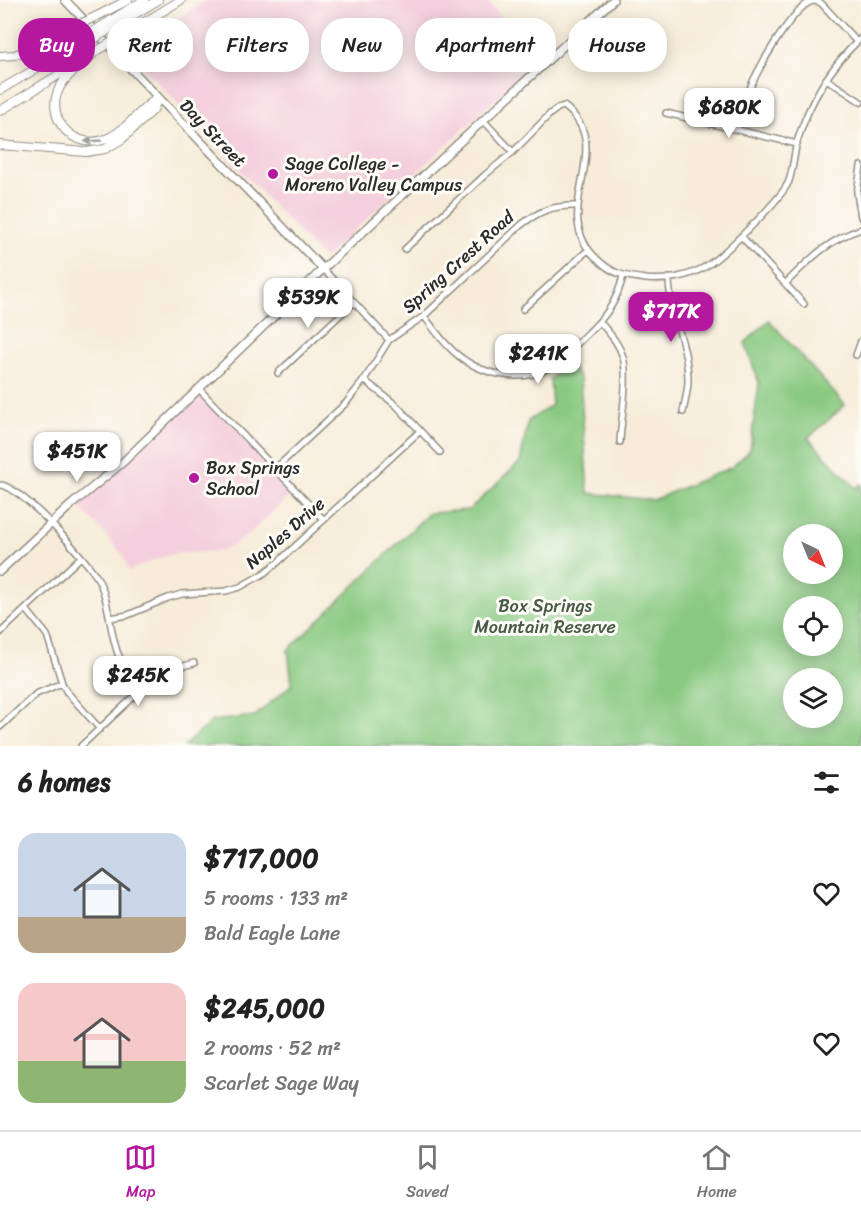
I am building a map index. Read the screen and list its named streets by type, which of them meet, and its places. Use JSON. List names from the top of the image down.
{
  "streets": {
    "main road": ["Day Street"],
    "street": ["Spring Crest Road", "Naples Drive"]
  },
  "crossings": [
    ["Day Street", "Spring Crest Road"]
  ],
  "parks": ["Box Springs Mountain Reserve"],
  "places": ["Sage College - Moreno Valley Campus", "Box Springs School"],
  "north": "bottom right",
  "page": {
    "chip": [
      "Buy",
      "Rent",
      "Filters",
      "New",
      "Apartment",
      "House"
    ],
    "price": [
      "$680K",
      "$539K",
      "$717K",
      "$241K",
      "$451K",
      "$245K"
    ],
    "heading": "6 homes",
    "list": [
      {
        "name": "$717,000",
        "note": "5 rooms · 133 m² · Bald Eagle Lane"
      },
      {
        "name": "$245,000",
        "note": "2 rooms · 52 m² · Scarlet Sage Way"
      }
    ],
    "tabs": ["Map", "Saved", "Home"]
  }
}
